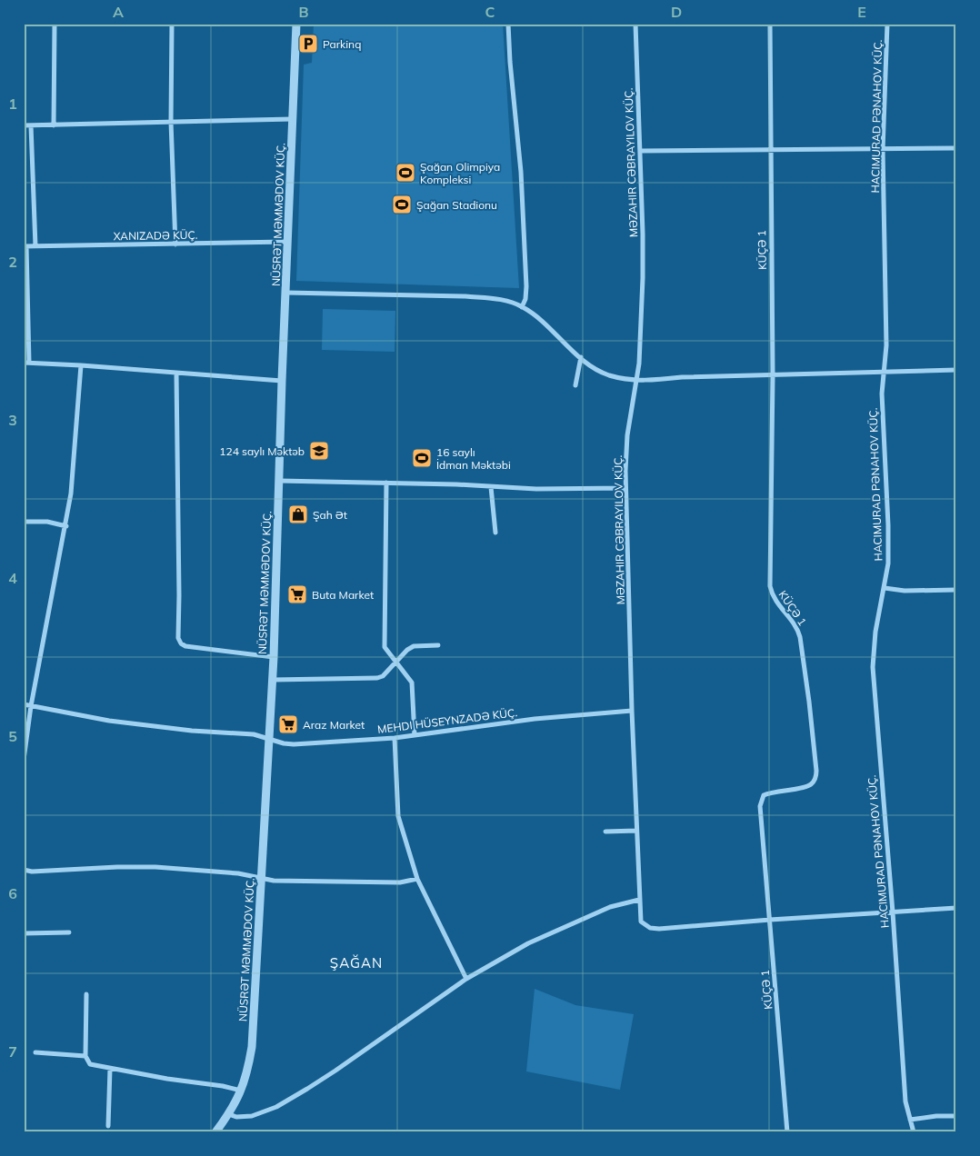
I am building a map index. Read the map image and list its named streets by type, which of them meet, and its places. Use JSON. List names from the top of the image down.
{
  "streets": {
    "street": ["NÜSRƏT MƏMMƏDOV KÜÇ.", "KÜÇƏ 1", "MEHDI HÜSEYNZADƏ KÜÇ."]
  },
  "crossings": [
    ["NÜSRƏT MƏMMƏDOV KÜÇ.", "MEHDI HÜSEYNZADƏ KÜÇ."]
  ],
  "districts": ["ŞAĞAN"],
  "places": {
    "parking": ["Parkinq"],
    "sports": ["Şağan Olimpiya Kompleksi", "Şağan Stadionu", "16 saylı İdman Məktəbi"],
    "school or university": ["124 saylı Məktəb"],
    "shop": ["Şah Ət"],
    "supermarket": ["Buta Market", "Araz Market"]
  },
  "grid": {
    "columns": [
      "A",
      "B",
      "C",
      "D",
      "E"
    ],
    "rows": [
      "1",
      "2",
      "3",
      "4",
      "5",
      "6",
      "7"
    ]
  }
}
